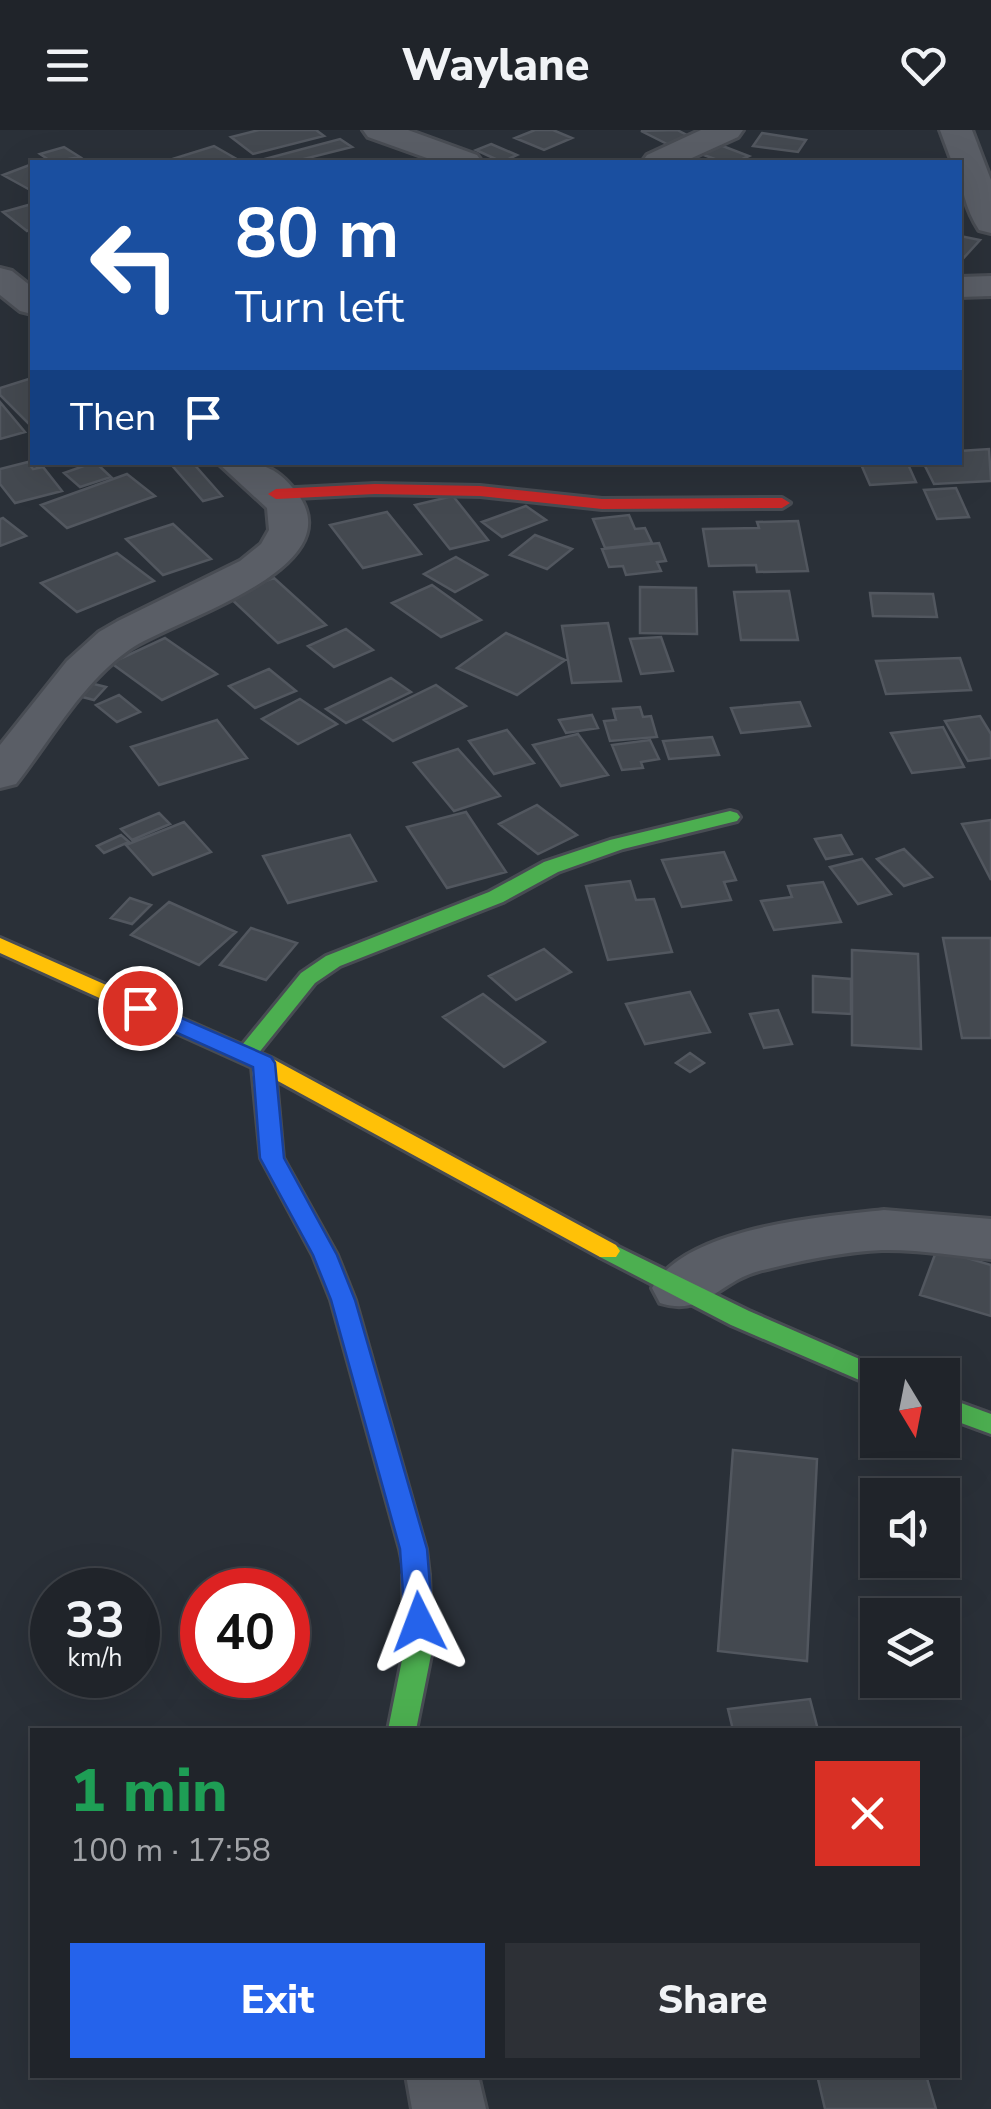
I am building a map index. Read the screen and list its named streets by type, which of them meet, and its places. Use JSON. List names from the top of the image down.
{
  "north": "bottom",
  "page": {
    "header": "Waylane",
    "turn": ["80 m", "Turn left"],
    "then": "Then",
    "speed": "33 km/h",
    "limit": "40",
    "heading": ["1 min", "100 m · 17:58"],
    "buttons": ["Exit", "Share"]
  }
}
